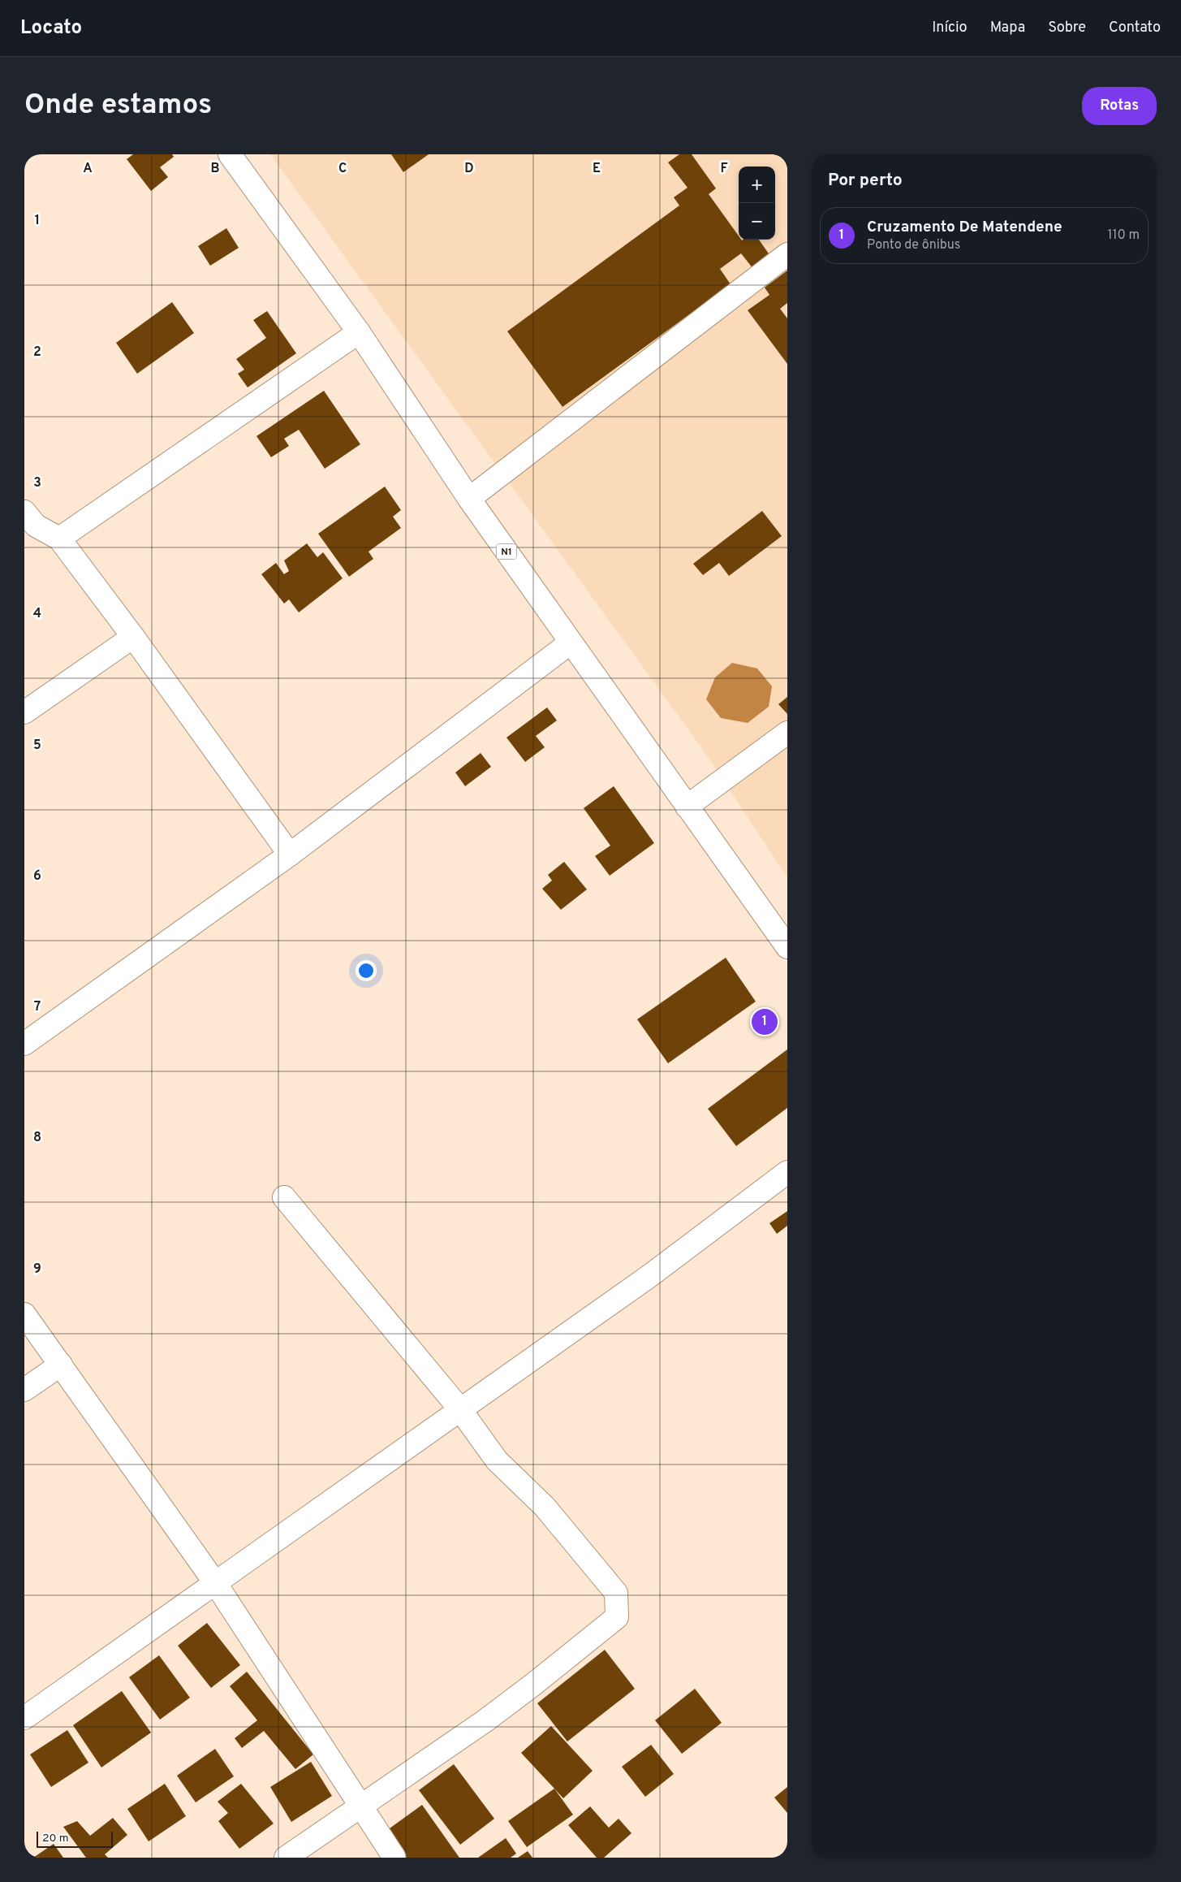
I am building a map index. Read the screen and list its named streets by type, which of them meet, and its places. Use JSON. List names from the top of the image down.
{
  "streets": {
    "main road": ["N1"]
  },
  "scale_bar": "20 m",
  "page": {
    "header": "Locato",
    "nav": [
      "Início",
      "Mapa",
      "Sobre",
      "Contato"
    ],
    "buttons": "Rotas",
    "title": "Onde estamos",
    "heading": "Por perto",
    "map_buttons": ["+", "−"],
    "list": [
      {
        "mark": "1",
        "name": "Cruzamento De Matendene",
        "note": "Ponto de ônibus",
        "value": "110 m"
      }
    ],
    "pins": "1",
    "scale": "20 m"
  },
  "grid": {
    "columns": [
      "A",
      "B",
      "C",
      "D",
      "E",
      "F"
    ],
    "rows": [
      "1",
      "2",
      "3",
      "4",
      "5",
      "6",
      "7",
      "8",
      "9"
    ]
  }
}
